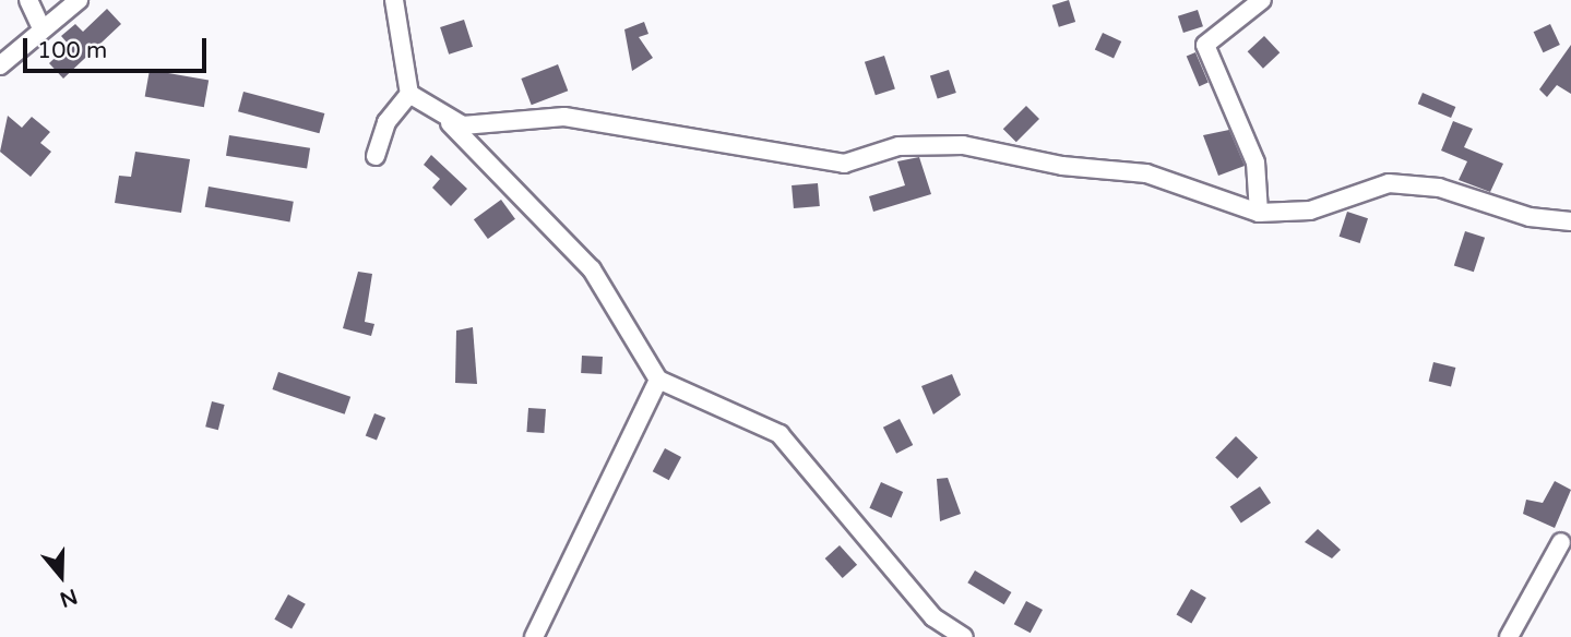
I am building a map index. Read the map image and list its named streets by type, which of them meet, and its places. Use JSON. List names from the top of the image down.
{
  "scale_bar": "100 m",
  "north": "bottom"
}
